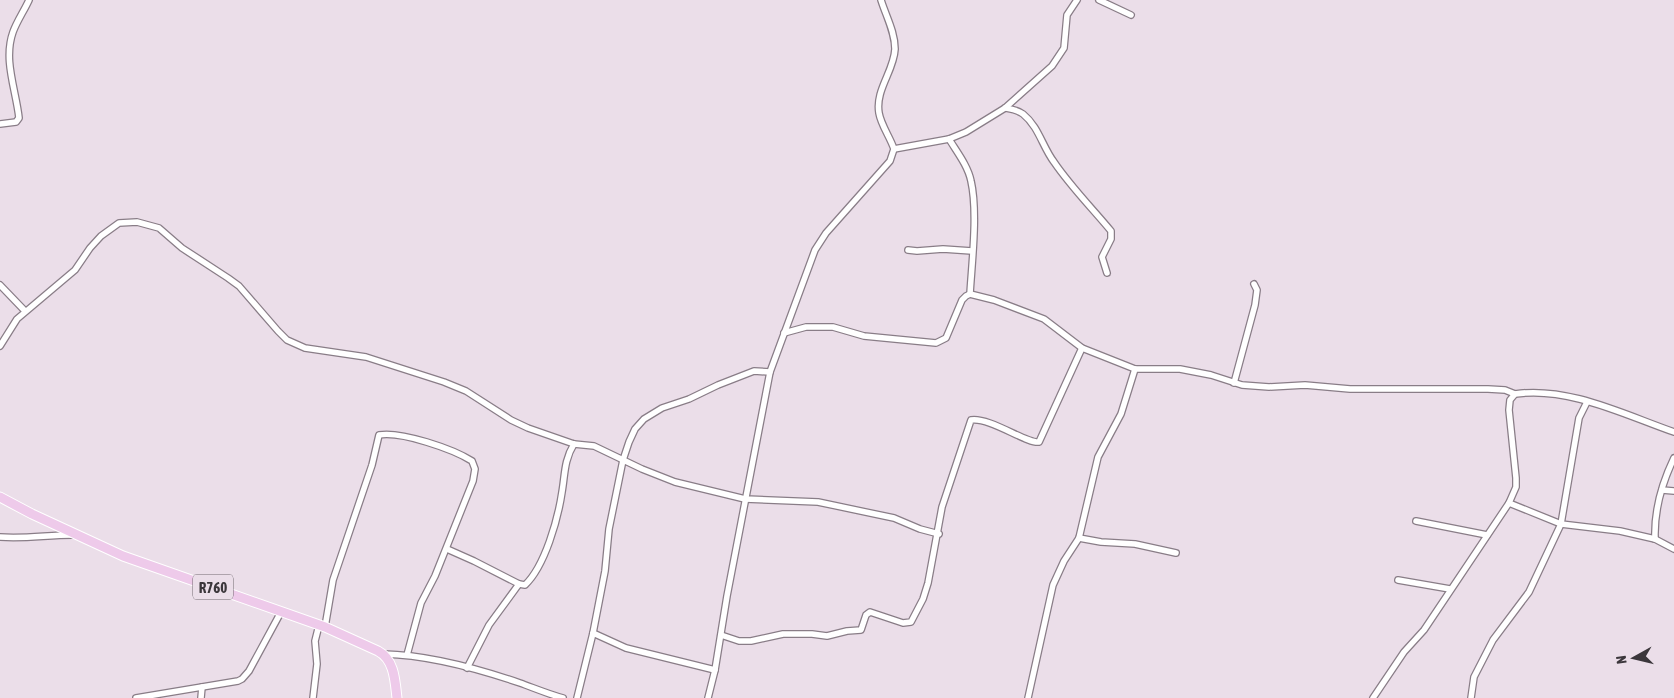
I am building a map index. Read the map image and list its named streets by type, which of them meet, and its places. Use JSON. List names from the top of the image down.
{
  "streets": {
    "main road": ["R760"]
  },
  "north": "left"
}
